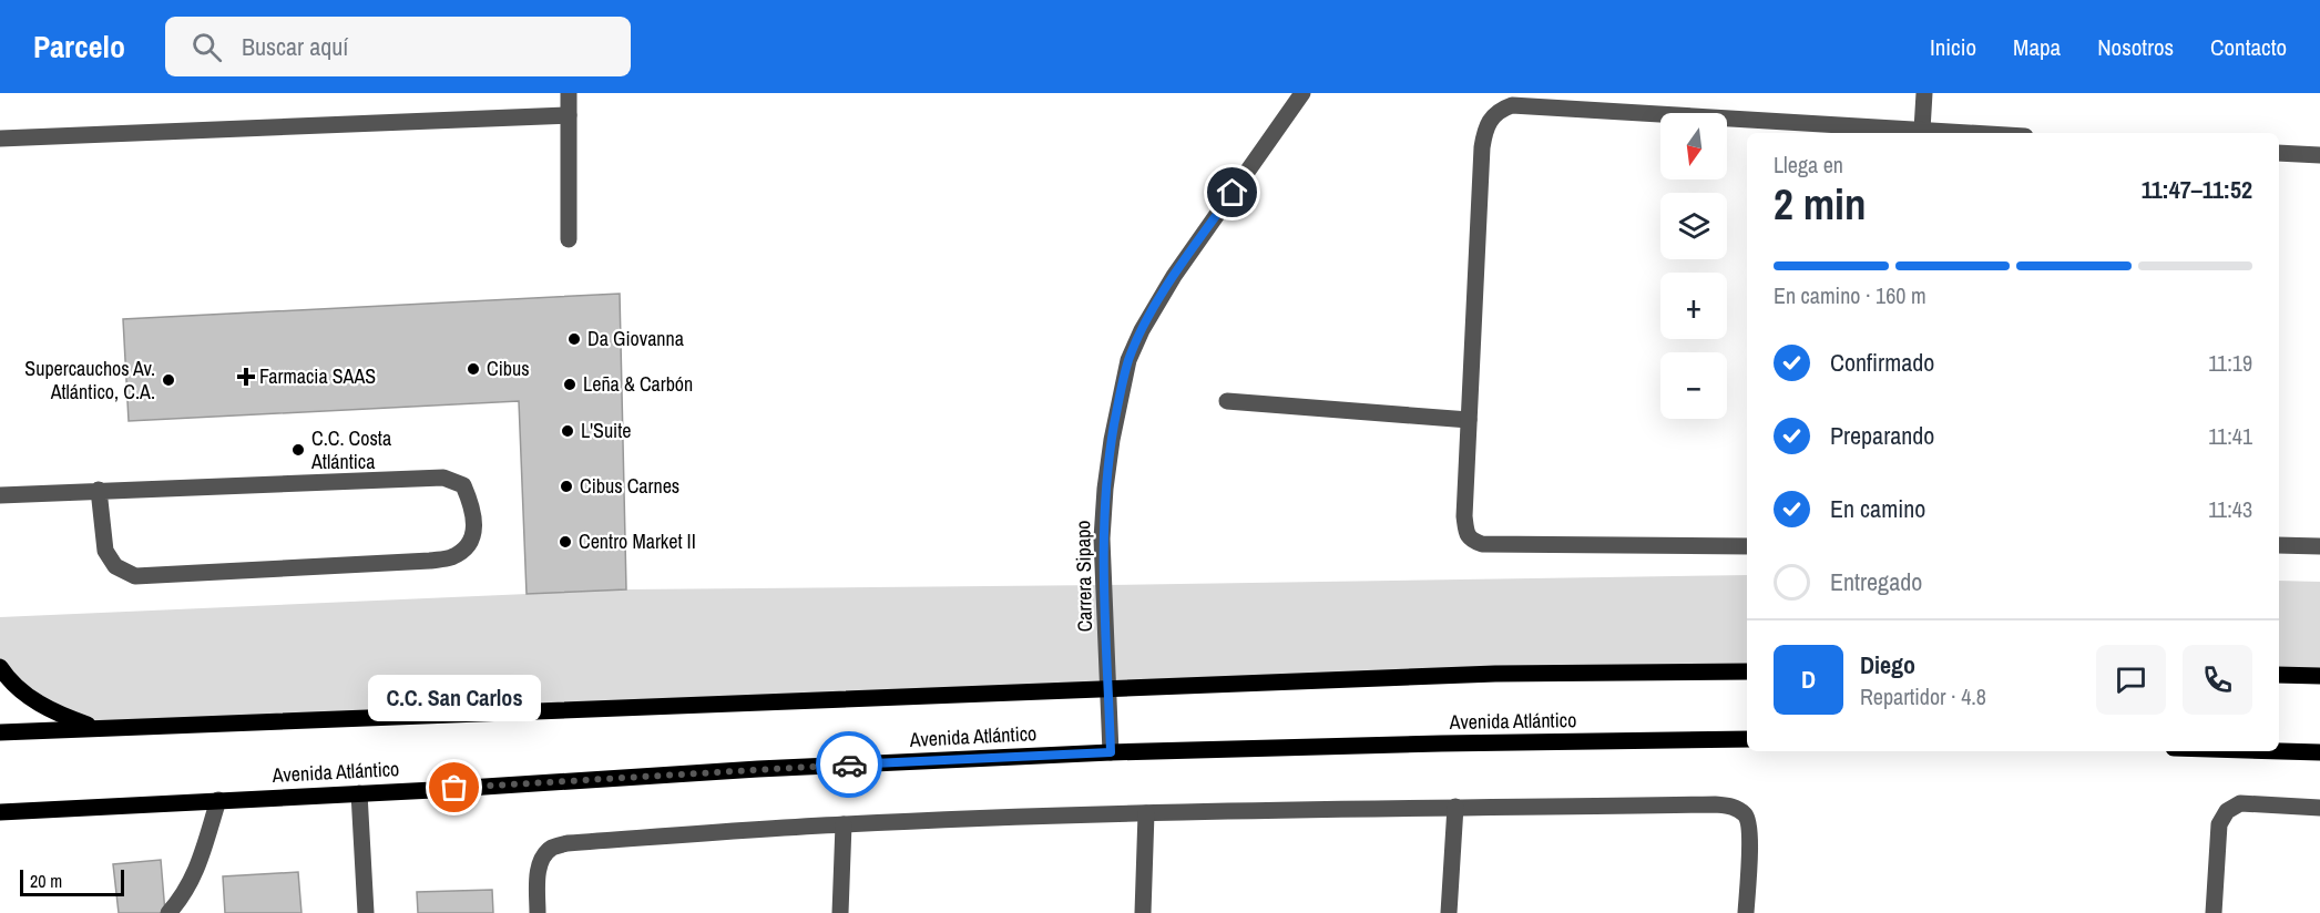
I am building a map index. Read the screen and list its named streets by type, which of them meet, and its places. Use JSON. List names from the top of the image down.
{
  "streets": {
    "main road": ["Avenida Atlántico"],
    "street": ["Carrera Sipapo"]
  },
  "crossings": [
    ["Carrera Sipapo", "Avenida Atlántico"]
  ],
  "places": {
    "other": [
      "Da Giovanna",
      "Cibus",
      "Supercauchos Av. Atlántico, C.A.",
      "Leña & Carbón",
      "L'Suite",
      "C.C. Costa Atlántica",
      "Cibus Carnes",
      "Centro Market II",
      "C.C. San Carlos"
    ],
    "health": ["Farmacia SAAS"]
  },
  "scale_bar": "20 m",
  "north": "bottom",
  "page": {
    "header": "Parcelo",
    "search": "Buscar aquí",
    "nav": [
      "Inicio",
      "Mapa",
      "Nosotros",
      "Contacto"
    ],
    "map_buttons": ["+", "−"],
    "heading": ["2 min", "Llega en", "11:47–11:52"],
    "panel": ["Diego", "Repartidor · 4.8"],
    "bar": "En camino · 160 m",
    "list": [
      ["Confirmado", "11:19"],
      ["Preparando", "11:41"],
      ["En camino", "11:43"],
      "Entregado"
    ],
    "round": "D",
    "bubble": "C.C. San Carlos",
    "scale": "20 m"
  }
}
